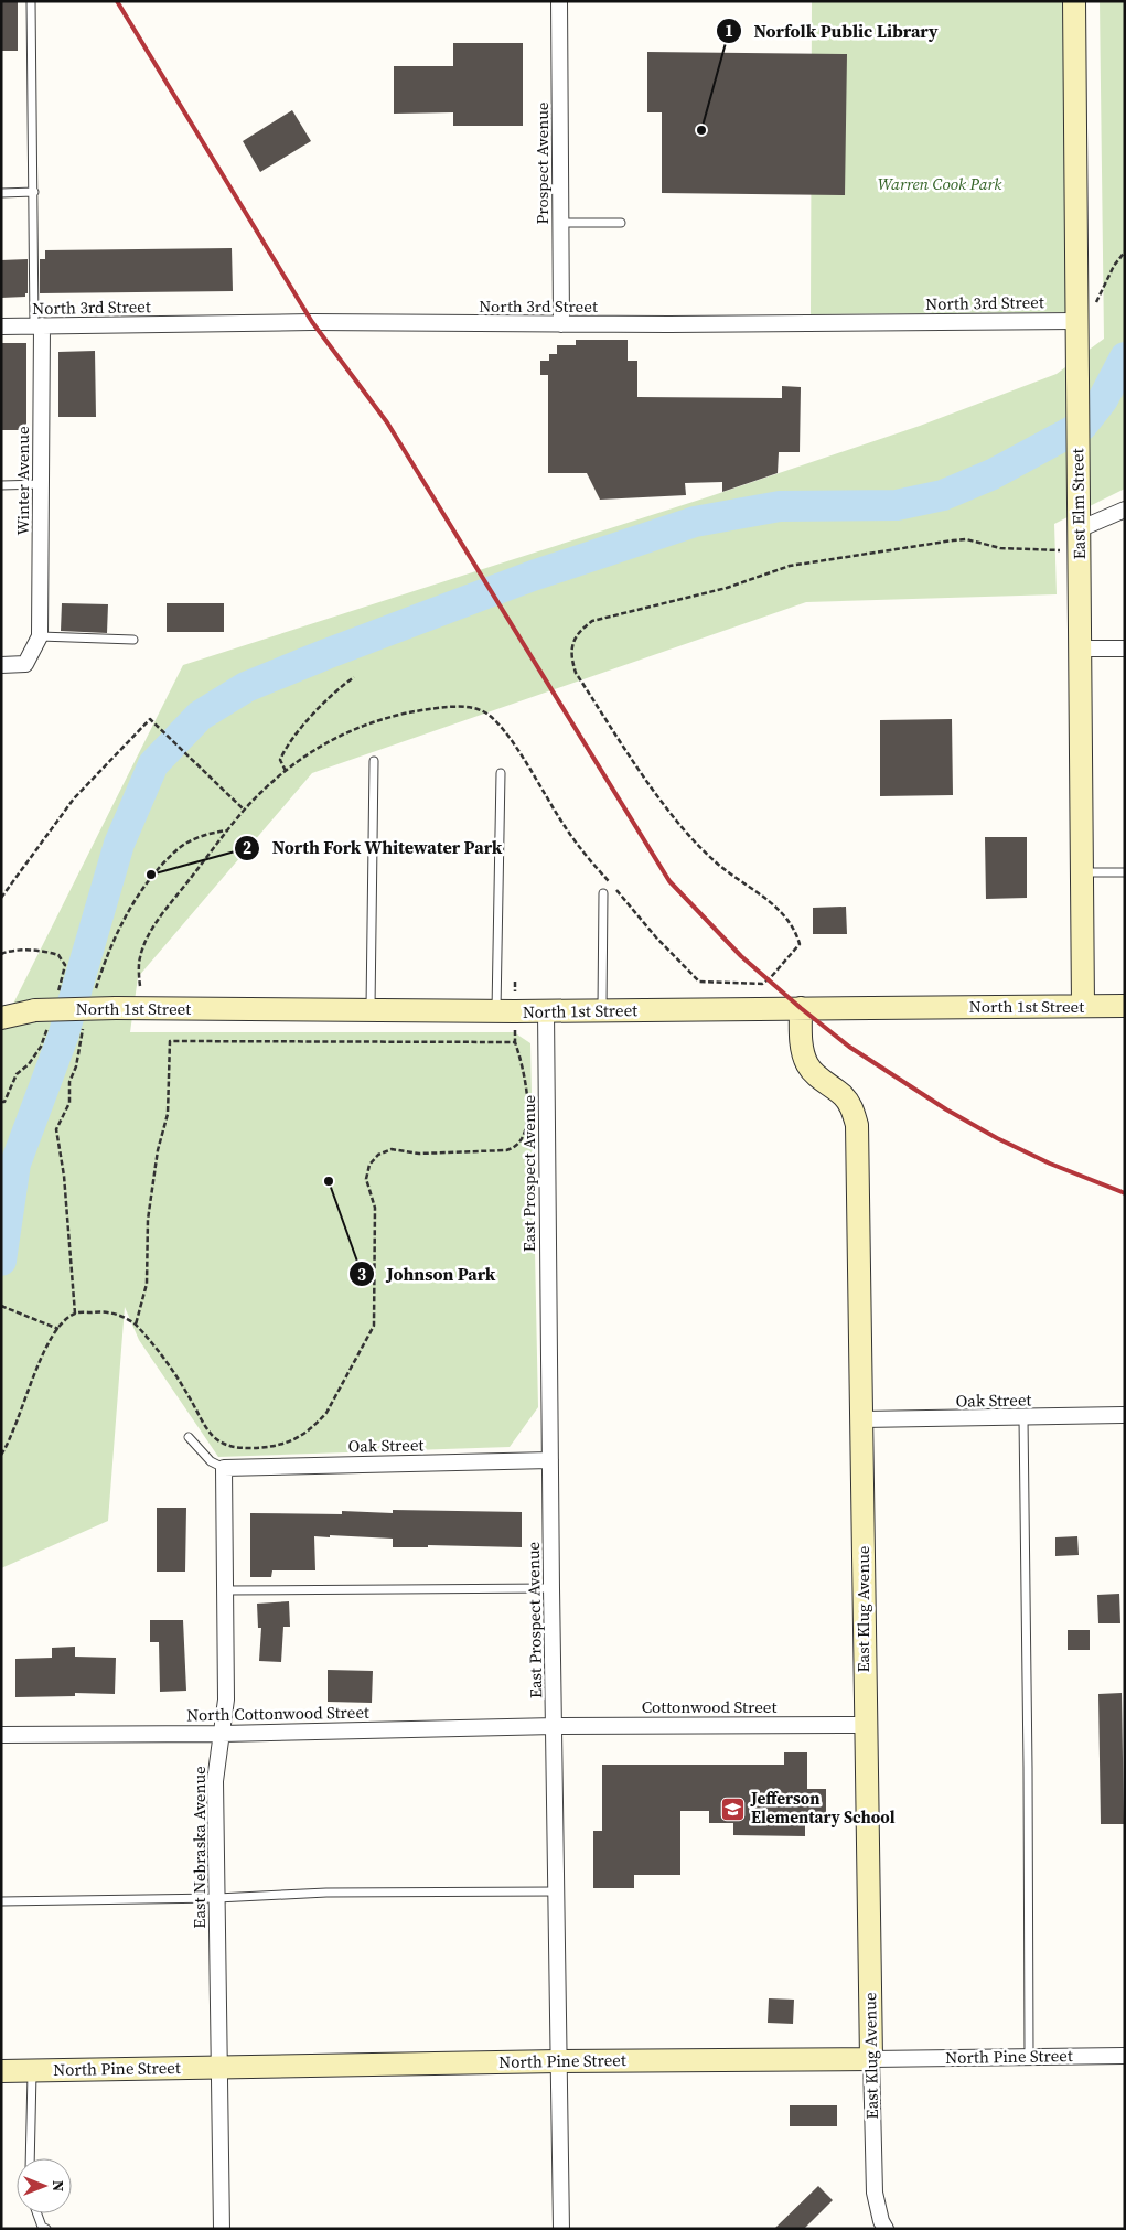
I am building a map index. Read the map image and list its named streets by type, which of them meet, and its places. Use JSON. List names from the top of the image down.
{
  "streets": {
    "street": [
      "Prospect Avenue",
      "North 3rd Street",
      "Winter Avenue",
      "East Elm Street",
      "North 1st Street",
      "East Prospect Avenue",
      "Oak Street",
      "East Klug Avenue",
      "Cottonwood Street",
      "North Cottonwood Street",
      "East Nebraska Avenue",
      "North Pine Street"
    ]
  },
  "crossings": [
    ["Prospect Avenue", "North 3rd Street"],
    ["North 3rd Street", "Winter Avenue"],
    ["North 3rd Street", "East Elm Street"],
    ["East Elm Street", "North 1st Street"],
    ["North 1st Street", "East Prospect Avenue"],
    ["North 1st Street", "East Klug Avenue"],
    ["East Prospect Avenue", "Oak Street"],
    ["East Prospect Avenue", "Cottonwood Street"],
    ["East Prospect Avenue", "North Cottonwood Street"],
    ["East Prospect Avenue", "North Pine Street"],
    ["Oak Street", "East Klug Avenue"],
    ["Oak Street", "East Nebraska Avenue"],
    ["East Klug Avenue", "Cottonwood Street"],
    ["East Klug Avenue", "North Pine Street"],
    ["Cottonwood Street", "North Cottonwood Street"],
    ["North Cottonwood Street", "East Nebraska Avenue"],
    ["East Nebraska Avenue", "North Pine Street"]
  ],
  "parks": ["Warren Cook Park"],
  "places": {
    "other": ["Norfolk Public Library", "North Fork Whitewater Park", "Johnson Park"],
    "school or university": ["Jefferson Elementary School"]
  },
  "north": "right"
}
